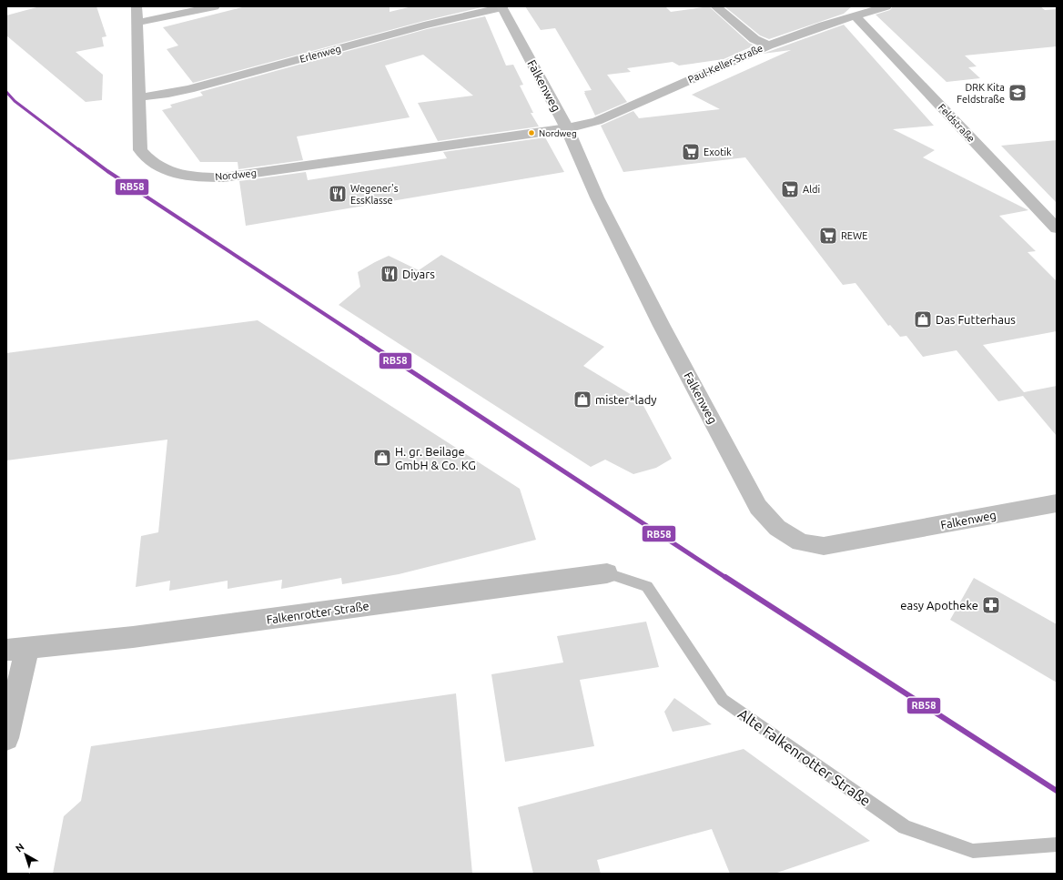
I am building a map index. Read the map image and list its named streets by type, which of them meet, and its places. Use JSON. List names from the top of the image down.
{
  "streets": {
    "main road": ["Falkenweg"],
    "street": [
      "Erlenweg",
      "Paul-Keller-Straße",
      "Feldstraße",
      "Nordweg",
      "Falkenrotter Straße"
    ],
    "lane": ["Alte Falkenrotter Straße"]
  },
  "crossings": [
    ["Erlenweg", "Falkenweg"],
    ["Erlenweg", "Nordweg"],
    ["Paul-Keller-Straße", "Falkenweg"],
    ["Paul-Keller-Straße", "Feldstraße"],
    ["Paul-Keller-Straße", "Nordweg"],
    ["Falkenweg", "Nordweg"],
    ["Falkenrotter Straße", "Alte Falkenrotter Straße"]
  ],
  "places": {
    "school or university": ["DRK Kita Feldstraße"],
    "other": ["Nordweg"],
    "supermarket": ["Exotik", "Aldi", "REWE"],
    "restaurant": ["Wegener's EssKlasse", "Diyars"],
    "shop": ["Das Futterhaus", "mister*lady", "H. gr. Beilage GmbH & Co. KG"],
    "pharmacy": ["easy Apotheke"]
  },
  "lines": ["transit line RB58"],
  "north": "top left"
}
